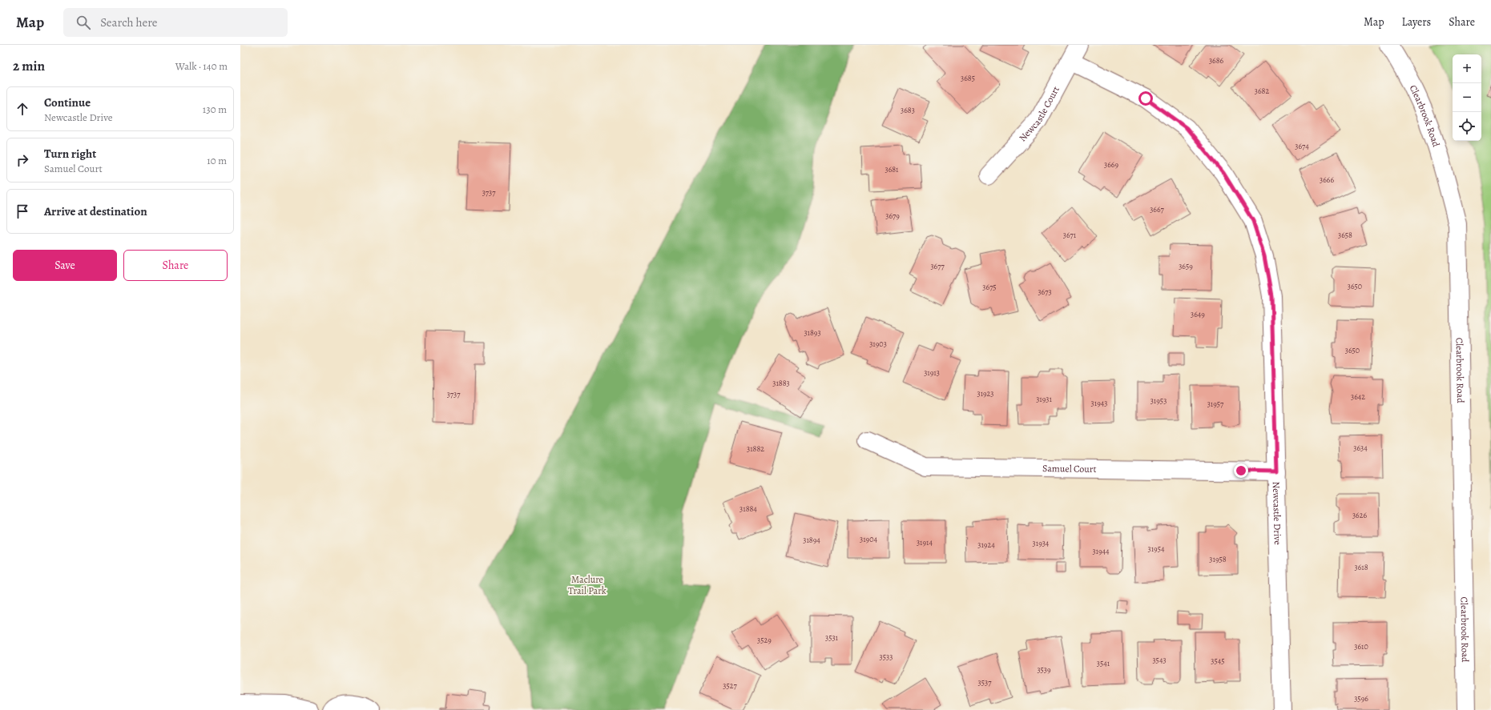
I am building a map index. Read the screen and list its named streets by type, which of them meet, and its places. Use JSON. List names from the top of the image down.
{
  "streets": {
    "street": [
      "Newcastle Court",
      "Clearbrook Road",
      "Samuel Court",
      "Newcastle Drive"
    ]
  },
  "crossings": [
    ["Newcastle Court", "Newcastle Drive"],
    ["Samuel Court", "Newcastle Drive"]
  ],
  "parks": ["Maclure Trail Park"],
  "house_numbers": [
    "3686",
    "3685",
    "3682",
    "3683",
    "3674",
    "3669",
    "3681",
    "3666",
    "3737",
    "3667",
    "3679",
    "3671",
    "3658",
    "3677",
    "3659",
    "3650",
    "3675",
    "3673",
    "3649",
    "31893",
    "31903",
    "3650",
    "31913",
    "31883",
    "31923",
    "3737",
    "3642",
    "31931",
    "31953",
    "31943",
    "31957",
    "3634",
    "31882",
    "31884",
    "3626",
    "31904",
    "31894",
    "31914",
    "31934",
    "31924",
    "31954",
    "31944",
    "31958",
    "3618",
    "3531",
    "3529",
    "3610",
    "3533",
    "3543",
    "3545",
    "3541",
    "3539",
    "3537",
    "3527",
    "3596"
  ],
  "page": {
    "header": "Map",
    "search": "Search here",
    "nav": ["Map", "Layers", "Share"],
    "heading": ["2 min", "Walk · 140 m"],
    "map_buttons": ["+", "−"],
    "list": [
      ["Continue", "Newcastle Drive", "130 m"],
      ["Turn right", "Samuel Court", "10 m"],
      "Arrive at destination"
    ],
    "buttons": ["Save", "Share"]
  }
}
